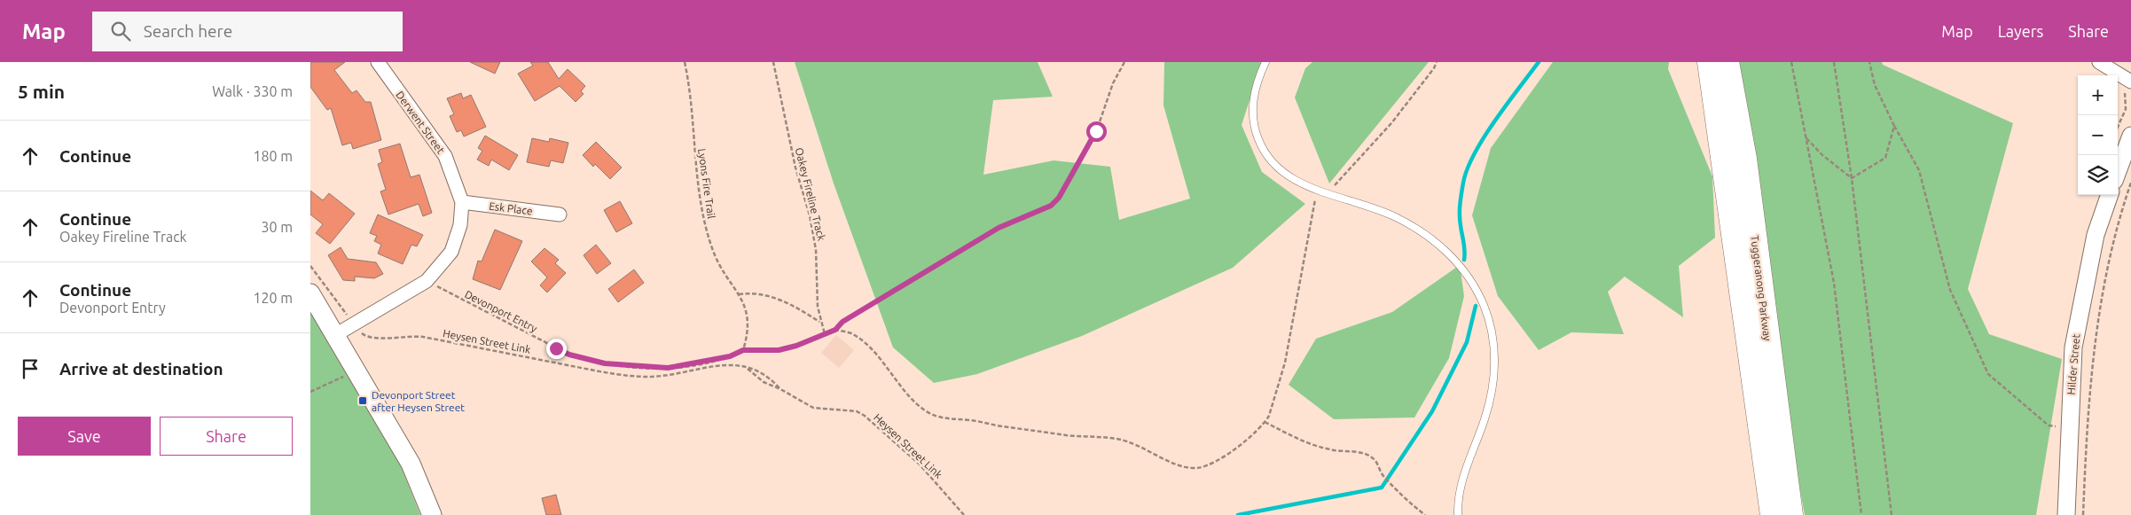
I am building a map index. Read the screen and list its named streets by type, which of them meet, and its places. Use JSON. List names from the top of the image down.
{
  "streets": {
    "highway": ["Tuggeranong Parkway"],
    "street": ["Derwent Street", "Esk Place", "Hilder Street"],
    "path": [
      "Lyons Fire Trail",
      "Oakey Fireline Track",
      "Devonport Entry",
      "Heysen Street Link"
    ]
  },
  "crossings": [
    ["Derwent Street", "Esk Place"],
    ["Derwent Street", "Devonport Entry"],
    ["Derwent Street", "Heysen Street Link"],
    ["Lyons Fire Trail", "Devonport Entry"],
    ["Oakey Fireline Track", "Devonport Entry"]
  ],
  "places": {
    "transit": ["Devonport Street after Heysen Street"]
  },
  "page": {
    "header": "Map",
    "search": "Search here",
    "nav": ["Map", "Layers", "Share"],
    "heading": ["5 min", "Walk · 330 m"],
    "map_buttons": ["+", "−"],
    "list": [
      ["Continue", "180 m"],
      ["Continue", "Oakey Fireline Track", "30 m"],
      ["Continue", "Devonport Entry", "120 m"],
      "Arrive at destination"
    ],
    "buttons": ["Save", "Share"]
  }
}
